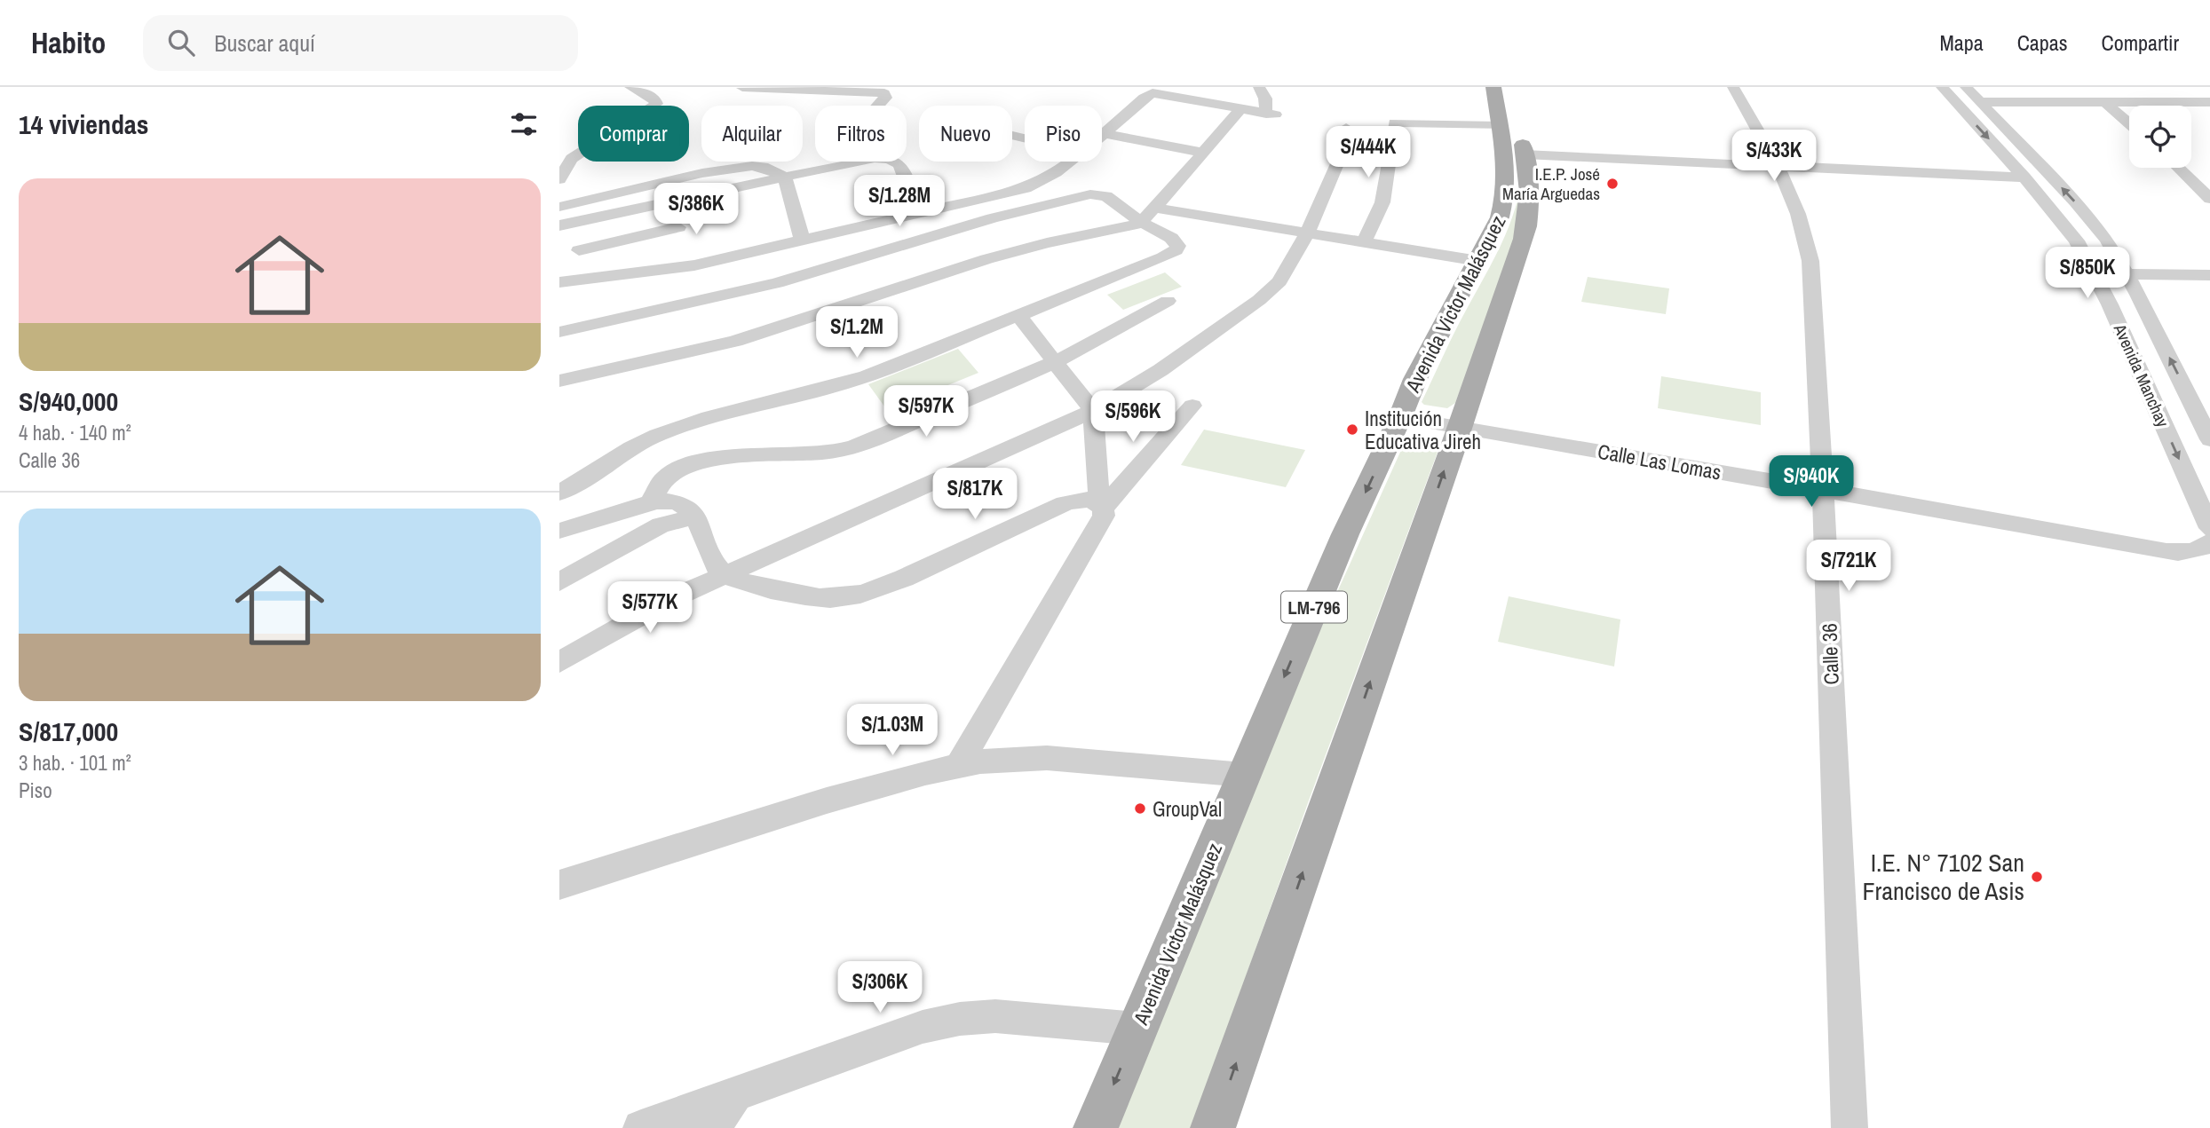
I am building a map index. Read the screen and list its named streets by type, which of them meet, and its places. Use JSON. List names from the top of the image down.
{
  "streets": {
    "main road": ["Avenida Victor Malásquez", "LM-796"],
    "street": ["Avenida Manchay", "Calle Las Lomas", "Calle 36"]
  },
  "crossings": [
    ["Avenida Victor Malásquez", "Calle Las Lomas"],
    ["Calle Las Lomas", "Calle 36"]
  ],
  "places": [
    "I.E.P. José María Arguedas",
    "Institución Educativa Jireh",
    "GroupVal",
    "I.E. N° 7102 San Francisco de Asis"
  ],
  "page": {
    "header": "Habito",
    "search": "Buscar aquí",
    "nav": ["Mapa", "Capas", "Compartir"],
    "heading": "14 viviendas",
    "chip": [
      "Comprar",
      "Alquilar",
      "Filtros",
      "Nuevo",
      "Piso"
    ],
    "price": [
      "S/444K",
      "S/433K",
      "S/1.28M",
      "S/386K",
      "S/850K",
      "S/1.2M",
      "S/597K",
      "S/596K",
      "S/940K",
      "S/817K",
      "S/721K",
      "S/577K",
      "S/1.03M",
      "S/306K"
    ],
    "list": [
      {
        "name": "S/940,000",
        "note": "4 hab. · 140 m² · Calle 36"
      },
      {
        "name": "S/817,000",
        "note": "3 hab. · 101 m² · Piso"
      }
    ]
  }
}
